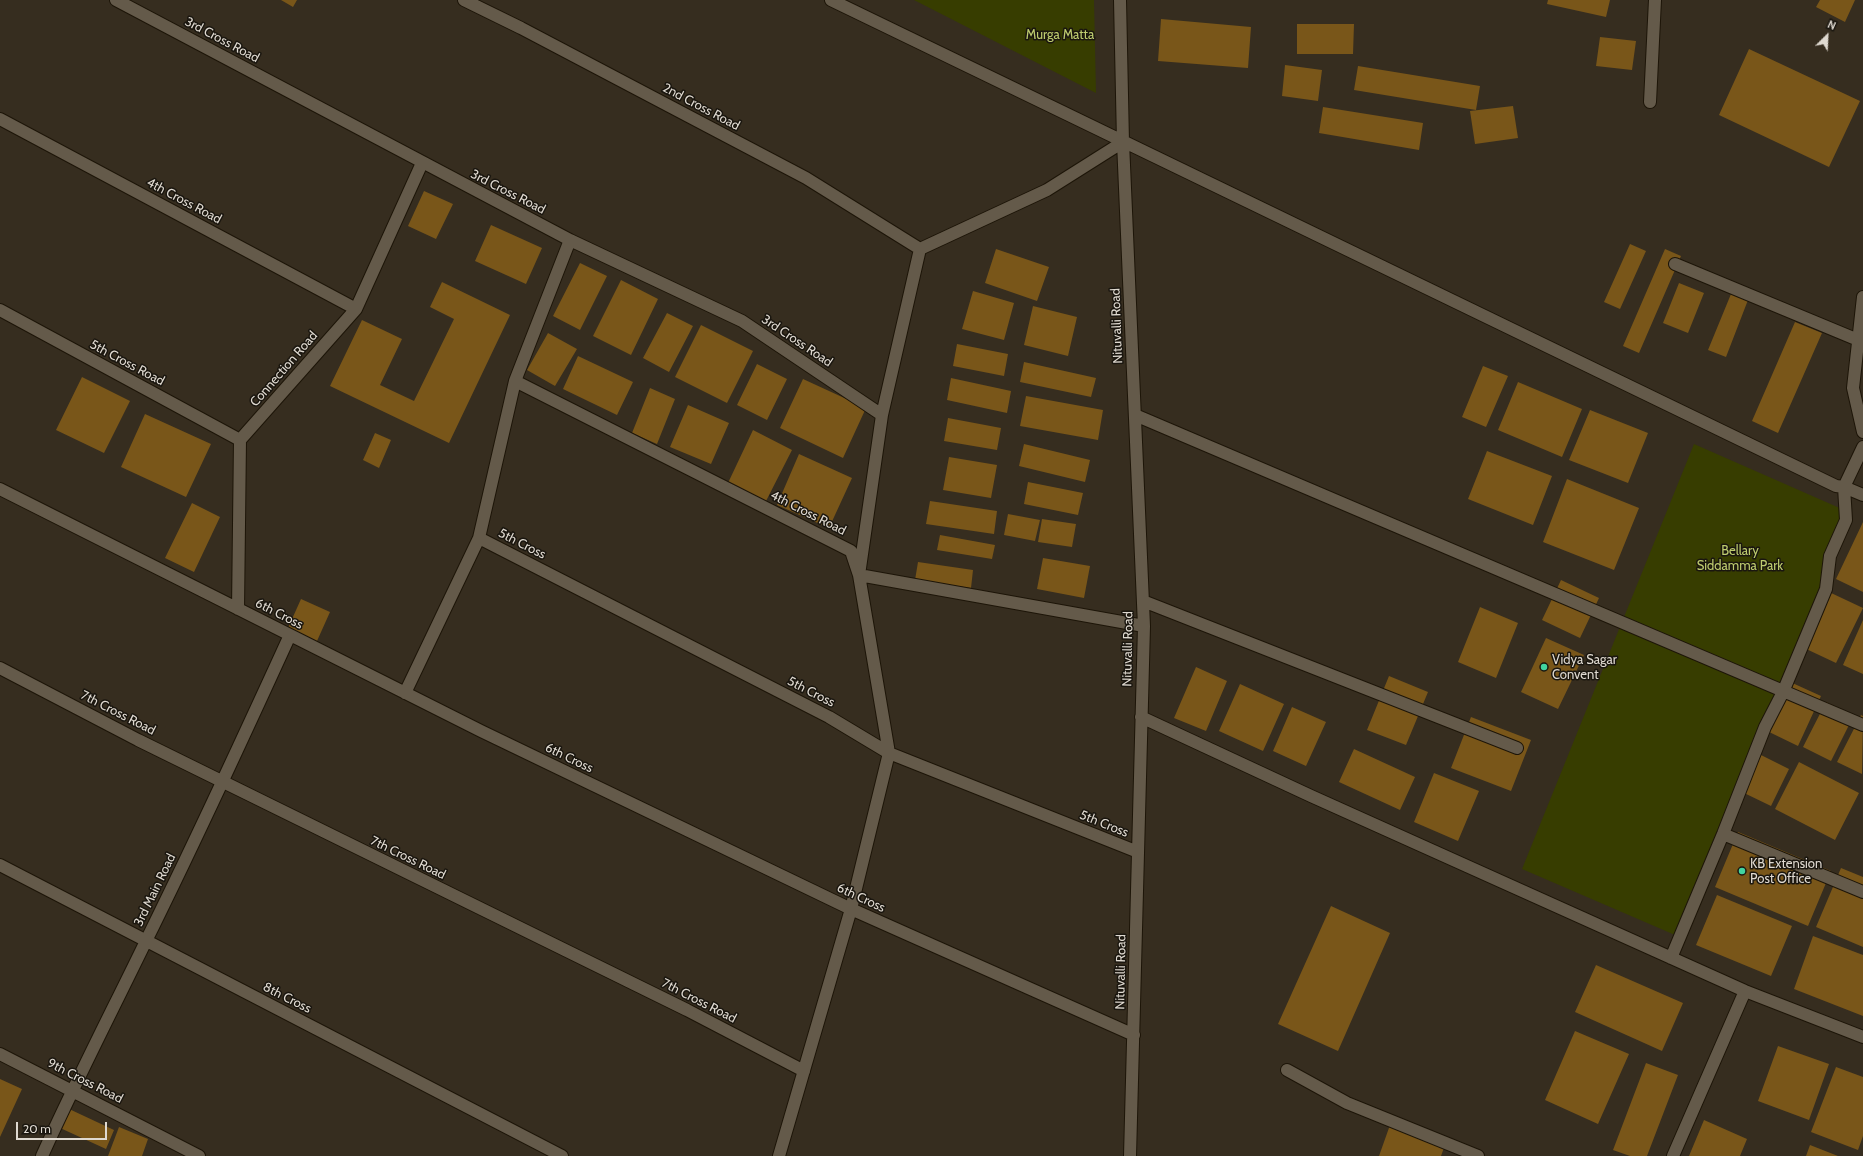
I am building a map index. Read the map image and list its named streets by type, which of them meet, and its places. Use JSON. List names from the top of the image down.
{
  "streets": {
    "street": [
      "3rd Cross Road",
      "2nd Cross Road",
      "4th Cross Road",
      "Nituvalli Road",
      "5th Cross Road",
      "Connection Road",
      "5th Cross",
      "6th Cross",
      "7th Cross Road",
      "3rd Main Road",
      "8th Cross",
      "9th Cross Road"
    ]
  },
  "crossings": [
    ["3rd Cross Road", "Connection Road"],
    ["4th Cross Road", "Connection Road"],
    ["Nituvalli Road", "5th Cross"],
    ["Nituvalli Road", "6th Cross"],
    ["5th Cross Road", "Connection Road"],
    ["6th Cross", "3rd Main Road"],
    ["7th Cross Road", "3rd Main Road"],
    ["3rd Main Road", "8th Cross"],
    ["3rd Main Road", "9th Cross Road"]
  ],
  "parks": ["Murga Matta", "Bellary Siddamma Park"],
  "places": ["Vidya Sagar Convent", "KB Extension Post Office"],
  "scale_bar": "20 m",
  "north": "top right"
}
